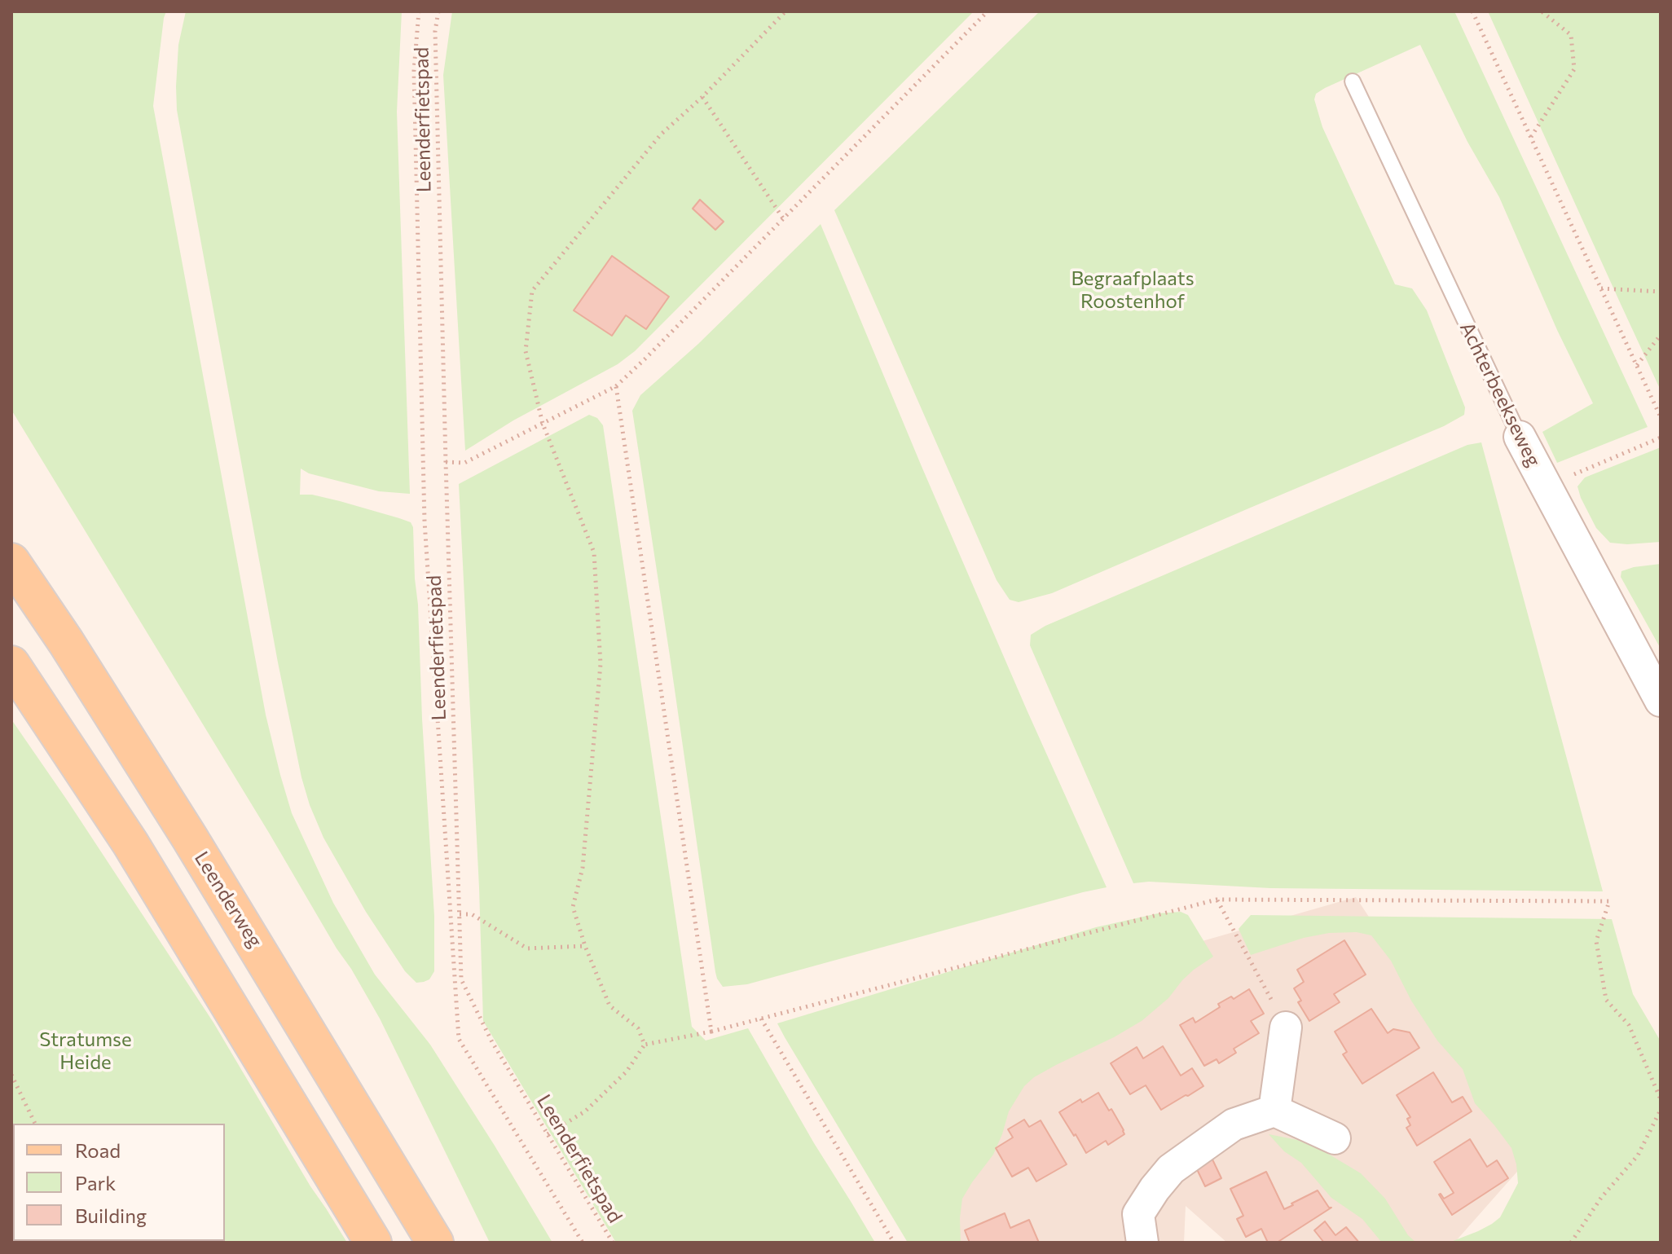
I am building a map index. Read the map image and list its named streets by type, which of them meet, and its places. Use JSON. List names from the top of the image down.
{
  "streets": {
    "main road": ["Leenderweg"],
    "street": ["Achterbeekseweg"],
    "path": ["Leenderfietspad"]
  },
  "parks": ["Begraafplaats Roostenhof", "Stratumse Heide"],
  "legend": ["Road", "Park", "Building"]
}
